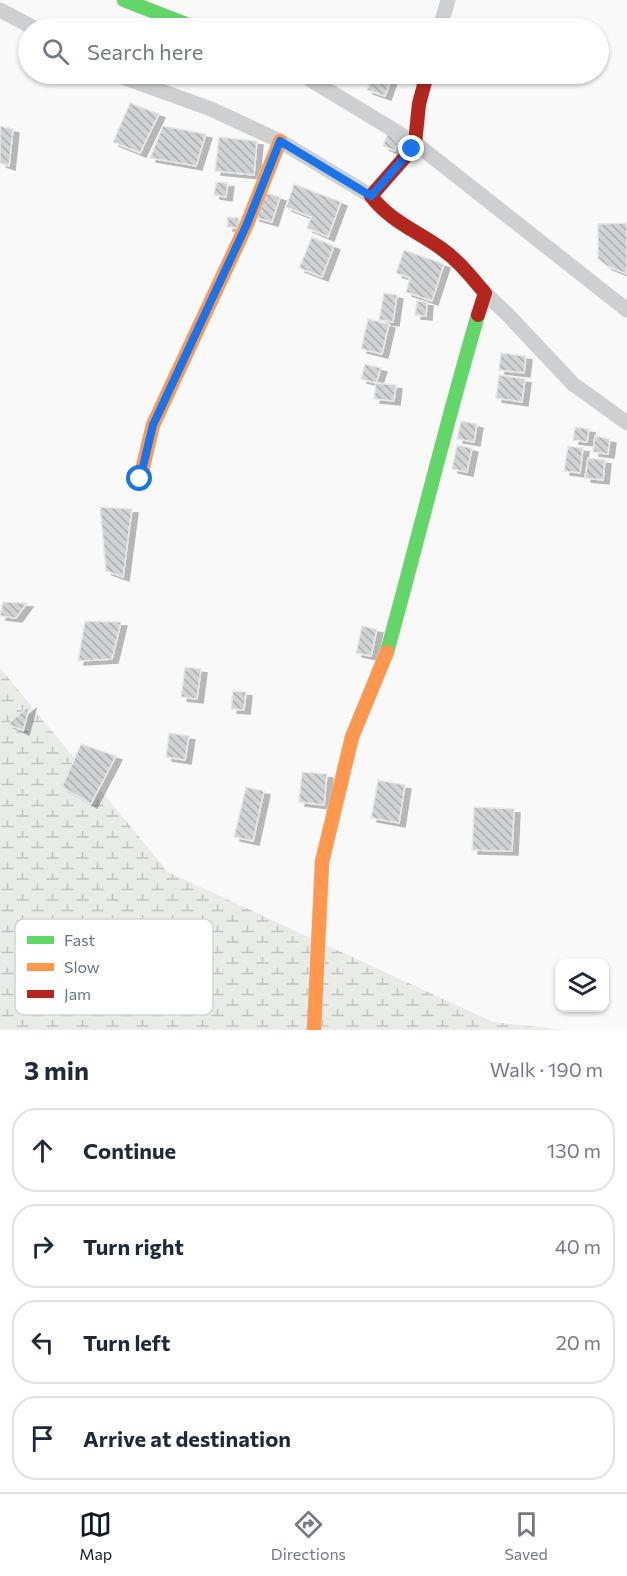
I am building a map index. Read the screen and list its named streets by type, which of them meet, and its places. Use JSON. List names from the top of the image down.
{
  "legend": ["Fast", "Slow", "Jam"],
  "page": {
    "search": "Search here",
    "heading": ["3 min", "Walk · 190 m"],
    "list": [
      ["Continue", "130 m"],
      ["Turn right", "40 m"],
      ["Turn left", "20 m"],
      "Arrive at destination"
    ],
    "nav": ["Map", "Directions", "Saved"]
  }
}
